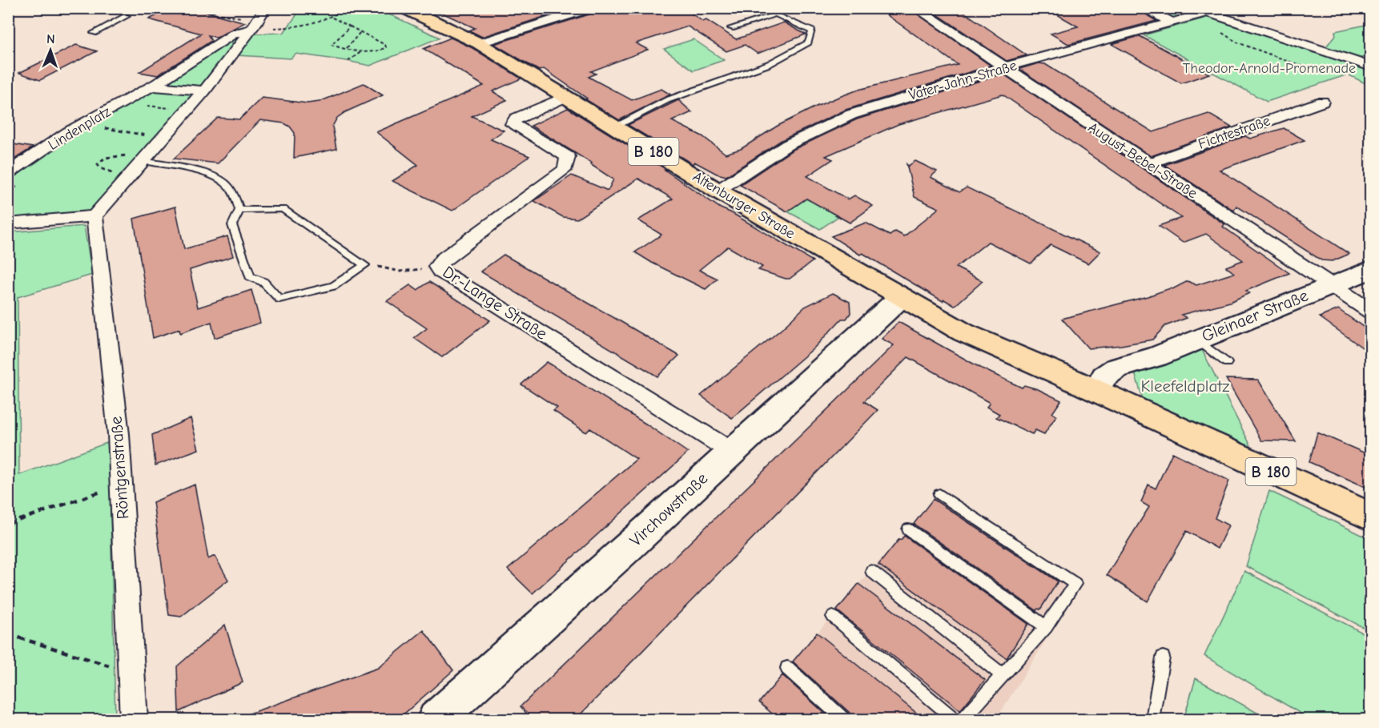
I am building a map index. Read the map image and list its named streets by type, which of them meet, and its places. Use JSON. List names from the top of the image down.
{
  "streets": {
    "main road": ["B 180", "Altenburger Straße"],
    "street": [
      "Vater-Jahn-Straße",
      "Lindenplatz",
      "Fichtestraße",
      "August-Bebel-Straße",
      "Dr.-Lange Straße",
      "Gleinaer Straße",
      "Röntgenstraße",
      "Virchowstraße"
    ]
  },
  "crossings": [
    ["Vater-Jahn-Straße", "August-Bebel-Straße"],
    ["Vater-Jahn-Straße", "Altenburger Straße"],
    ["Fichtestraße", "August-Bebel-Straße"],
    ["B 180", "Altenburger Straße"],
    ["B 180", "Gleinaer Straße"],
    ["August-Bebel-Straße", "Gleinaer Straße"],
    ["Altenburger Straße", "Dr.-Lange Straße"],
    ["Altenburger Straße", "Gleinaer Straße"],
    ["Altenburger Straße", "Virchowstraße"],
    ["Dr.-Lange Straße", "Virchowstraße"]
  ],
  "parks": ["Theodor-Arnold-Promenade", "Kleefeldplatz"],
  "north": "top"
}
